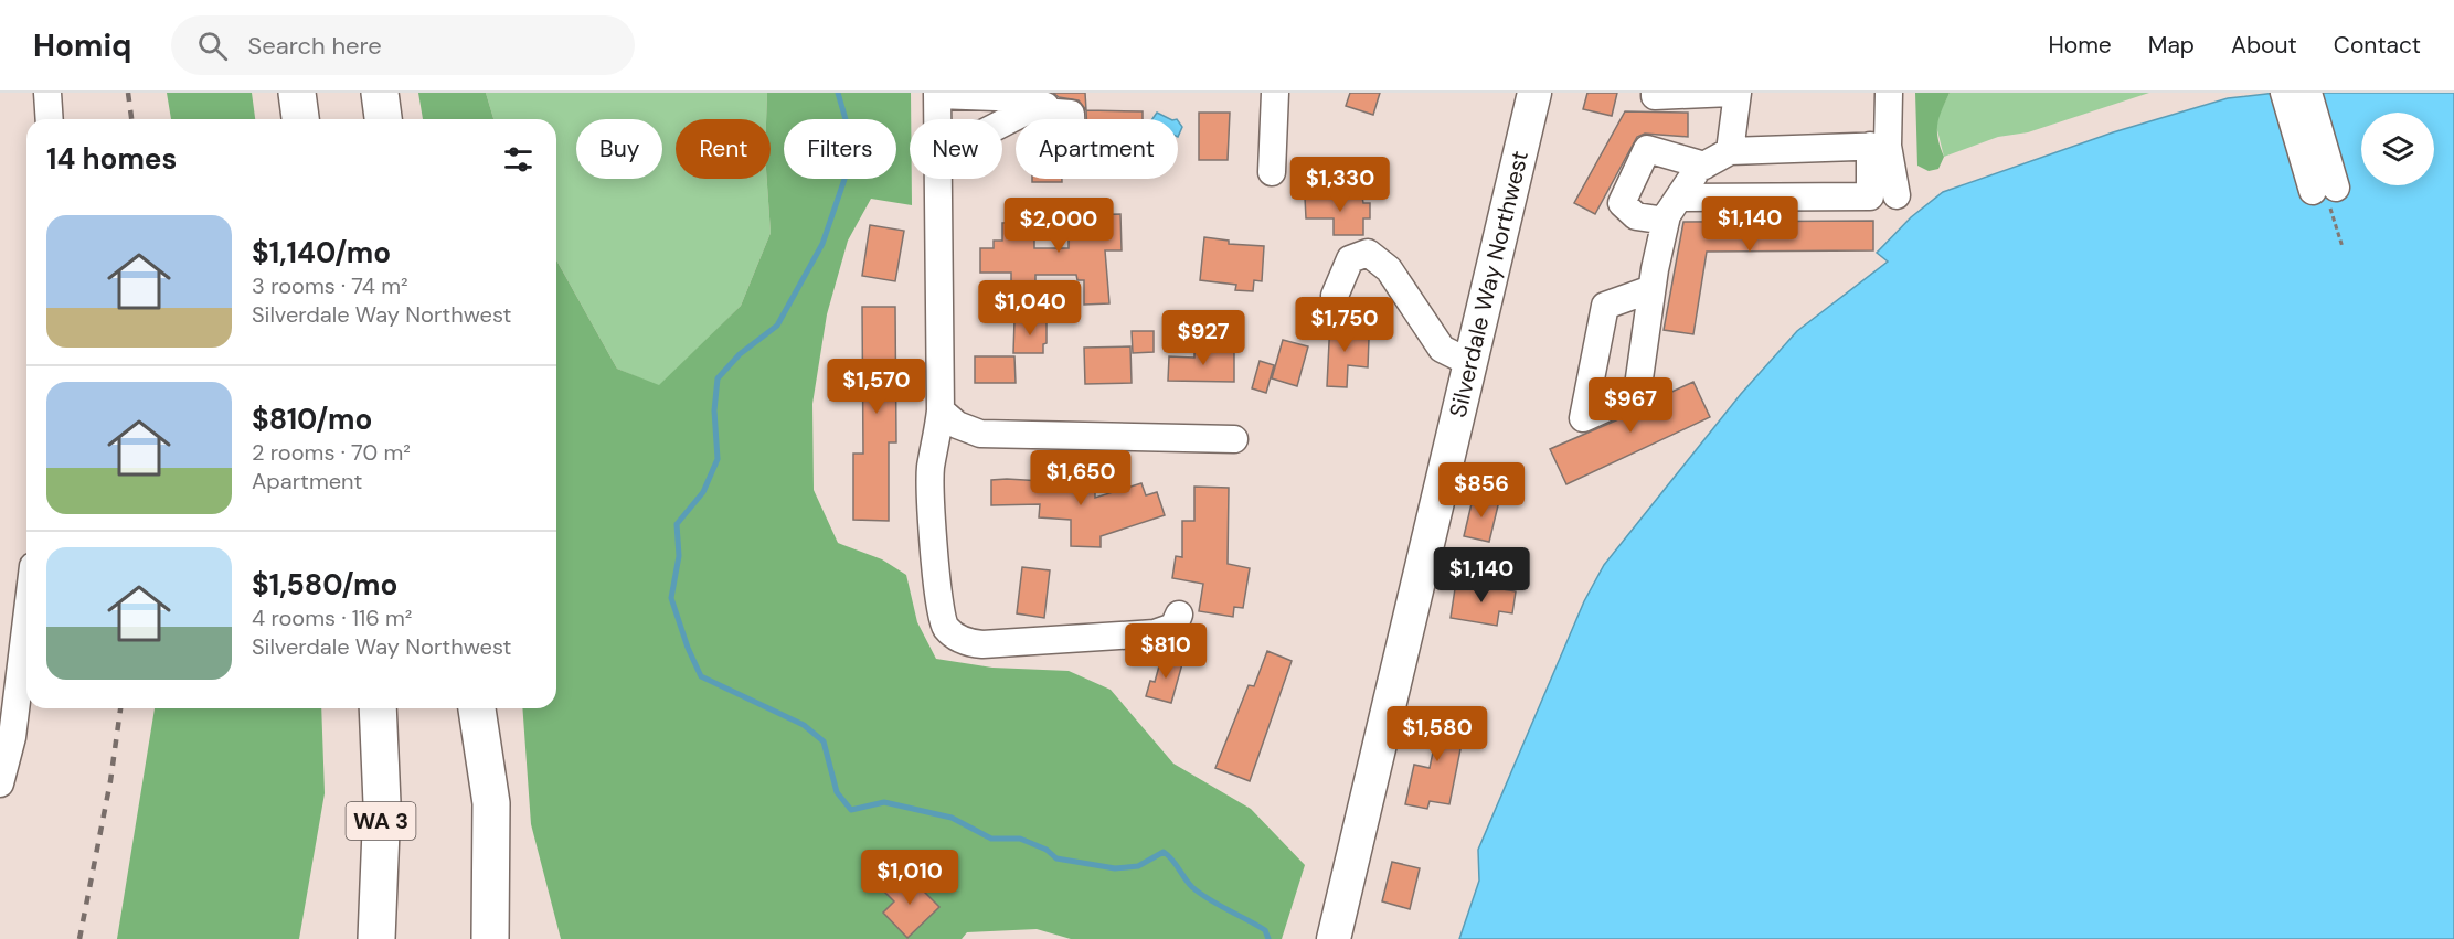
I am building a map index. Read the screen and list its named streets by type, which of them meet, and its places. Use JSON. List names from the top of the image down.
{
  "streets": {
    "highway": ["WA 3"],
    "main road": ["Silverdale Way Northwest"]
  },
  "page": {
    "header": "Homiq",
    "search": "Search here",
    "nav": [
      "Home",
      "Map",
      "About",
      "Contact"
    ],
    "chip": [
      "Buy",
      "Rent",
      "Filters",
      "New",
      "Apartment"
    ],
    "heading": "14 homes",
    "price": [
      "$1,330",
      "$1,140",
      "$2,000",
      "$1,040",
      "$1,750",
      "$927",
      "$1,570",
      "$967",
      "$1,650",
      "$856",
      "$1,140",
      "$810",
      "$1,580",
      "$1,010"
    ],
    "list": [
      {
        "name": "$1,140/mo",
        "note": "3 rooms · 74 m² · Silverdale Way Northwest"
      },
      {
        "name": "$810/mo",
        "note": "2 rooms · 70 m² · Apartment"
      },
      {
        "name": "$1,580/mo",
        "note": "4 rooms · 116 m² · Silverdale Way Northwest"
      }
    ]
  }
}
